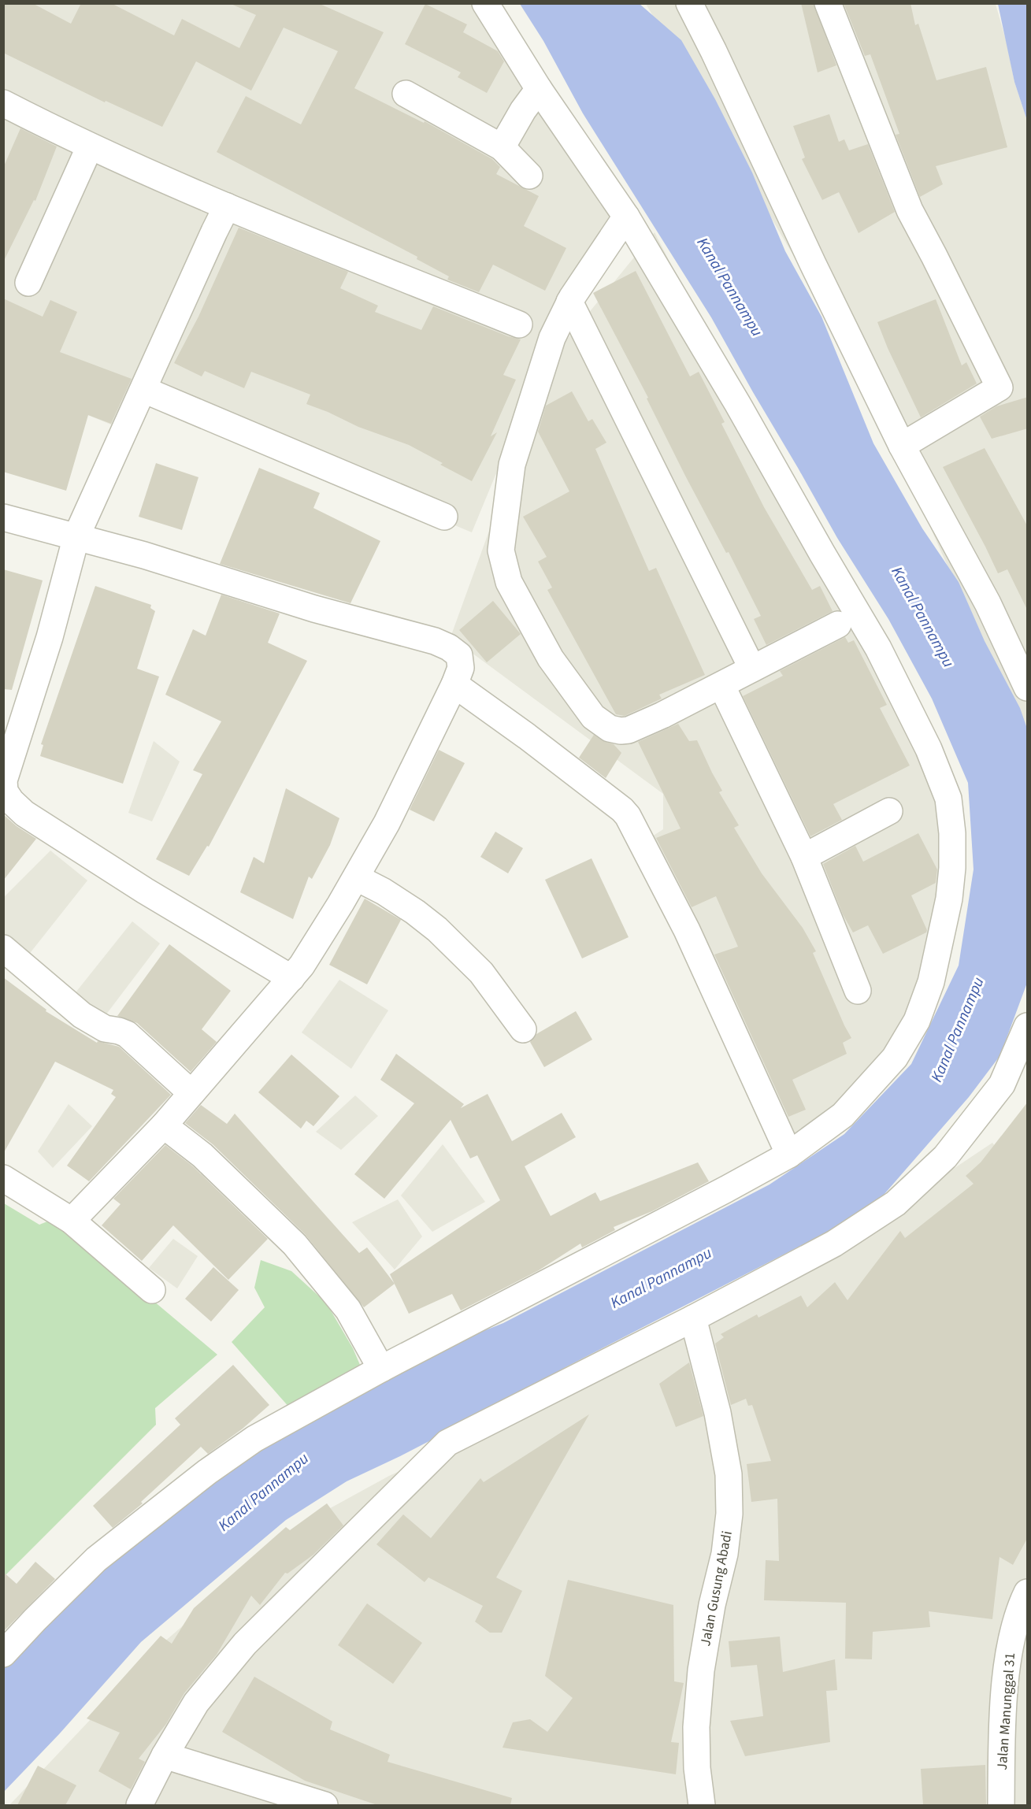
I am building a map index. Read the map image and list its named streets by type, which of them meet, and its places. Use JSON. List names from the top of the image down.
{
  "streets": {
    "street": ["Jalan Gusung Abadi", "Jalan Manunggal 31"]
  },
  "water": ["Kanal Pannampu"]
}
